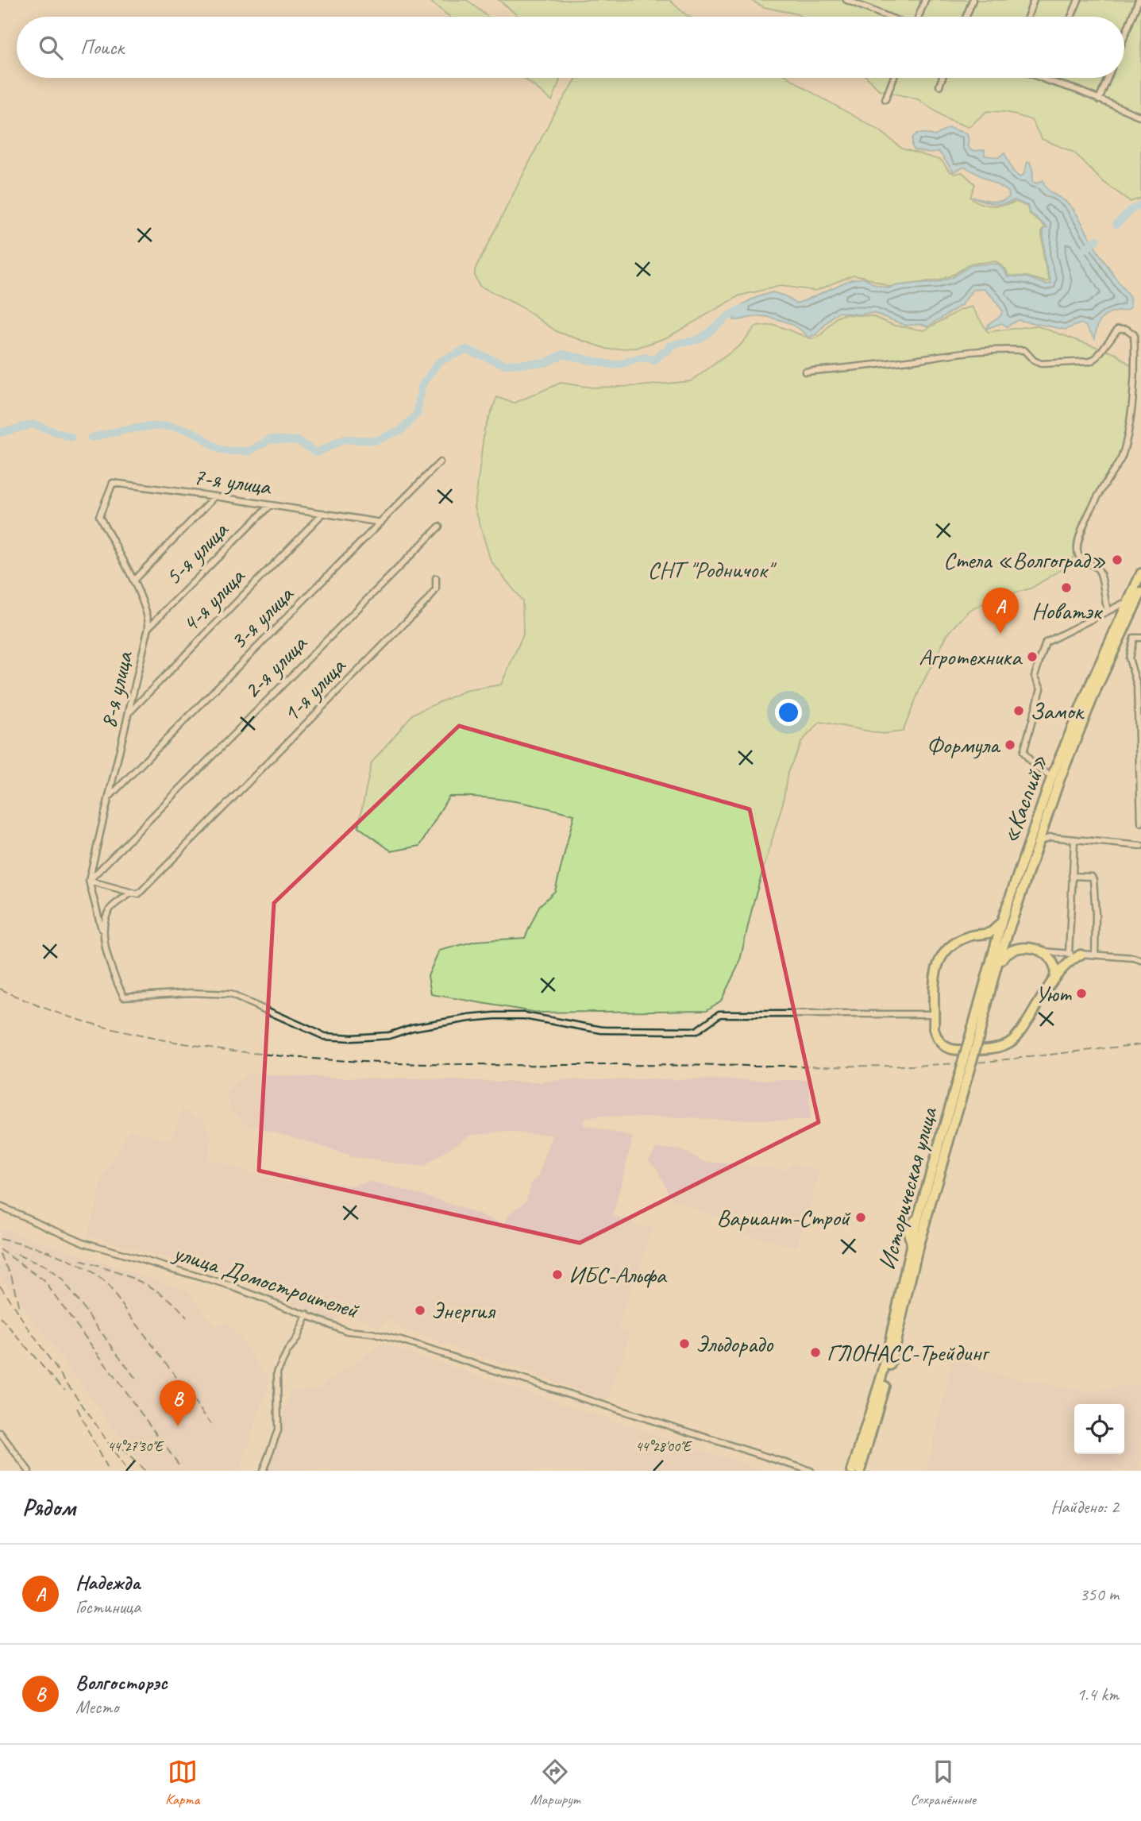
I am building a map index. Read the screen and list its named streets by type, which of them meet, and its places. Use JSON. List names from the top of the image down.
{
  "streets": {
    "highway": ["«Каспий»", "Историческая улица"],
    "street": [
      "7-я улица",
      "5-я улица",
      "4-я улица",
      "3-я улица",
      "2-я улица",
      "8-я улица",
      "1-я улица",
      "улица Домостроителей"
    ]
  },
  "crossings": [
    ["7-я улица", "5-я улица"],
    ["7-я улица", "4-я улица"],
    ["7-я улица", "3-я улица"],
    ["7-я улица", "8-я улица"],
    ["5-я улица", "8-я улица"],
    ["4-я улица", "8-я улица"],
    ["3-я улица", "8-я улица"],
    ["2-я улица", "8-я улица"],
    ["«Каспий»", "Историческая улица"]
  ],
  "parks": ["СНТ \"Родничок\""],
  "places": [
    "Стела «Волгоград»",
    "Новатэк",
    "Агротехника",
    "Замок",
    "Формула",
    "Уют",
    "Вариант-Строй",
    "ИБС-Альфа",
    "Энергия",
    "Эльдорадо",
    "ГЛОНАСС-Трейдинг"
  ],
  "page": {
    "search": "Поиск",
    "pins": ["A", "B"],
    "heading": ["Рядом", "Найдено: 2"],
    "list": [
      {
        "mark": "A",
        "name": "Надежда",
        "note": "Гостиница",
        "value": "350 m"
      },
      {
        "mark": "B",
        "name": "Волгосторэс",
        "note": "Место",
        "value": "1.4 km"
      }
    ],
    "nav": ["Карта", "Маршрут", "Сохранённые"]
  },
  "coordinates": ["44°27'30\"E", "44°28'00\"E"]
}
